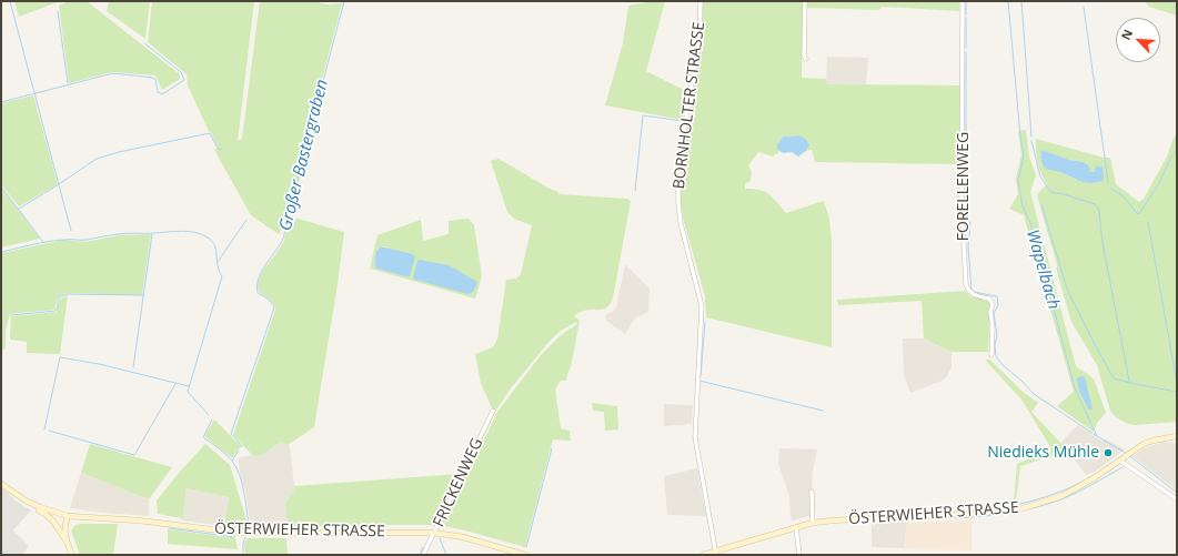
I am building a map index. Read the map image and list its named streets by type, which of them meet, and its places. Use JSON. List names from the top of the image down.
{
  "streets": {
    "street": [
      "BORNHOLTER STRASSE",
      "FORELLENWEG",
      "FRICKENWEG",
      "ÖSTERWIEHER STRASSE"
    ]
  },
  "crossings": [
    ["BORNHOLTER STRASSE", "ÖSTERWIEHER STRASSE"],
    ["FRICKENWEG", "ÖSTERWIEHER STRASSE"]
  ],
  "water": ["Großer Bastergraben", "Wapelbach"],
  "places": ["Niedieks Mühle"],
  "north": "top left"
}
